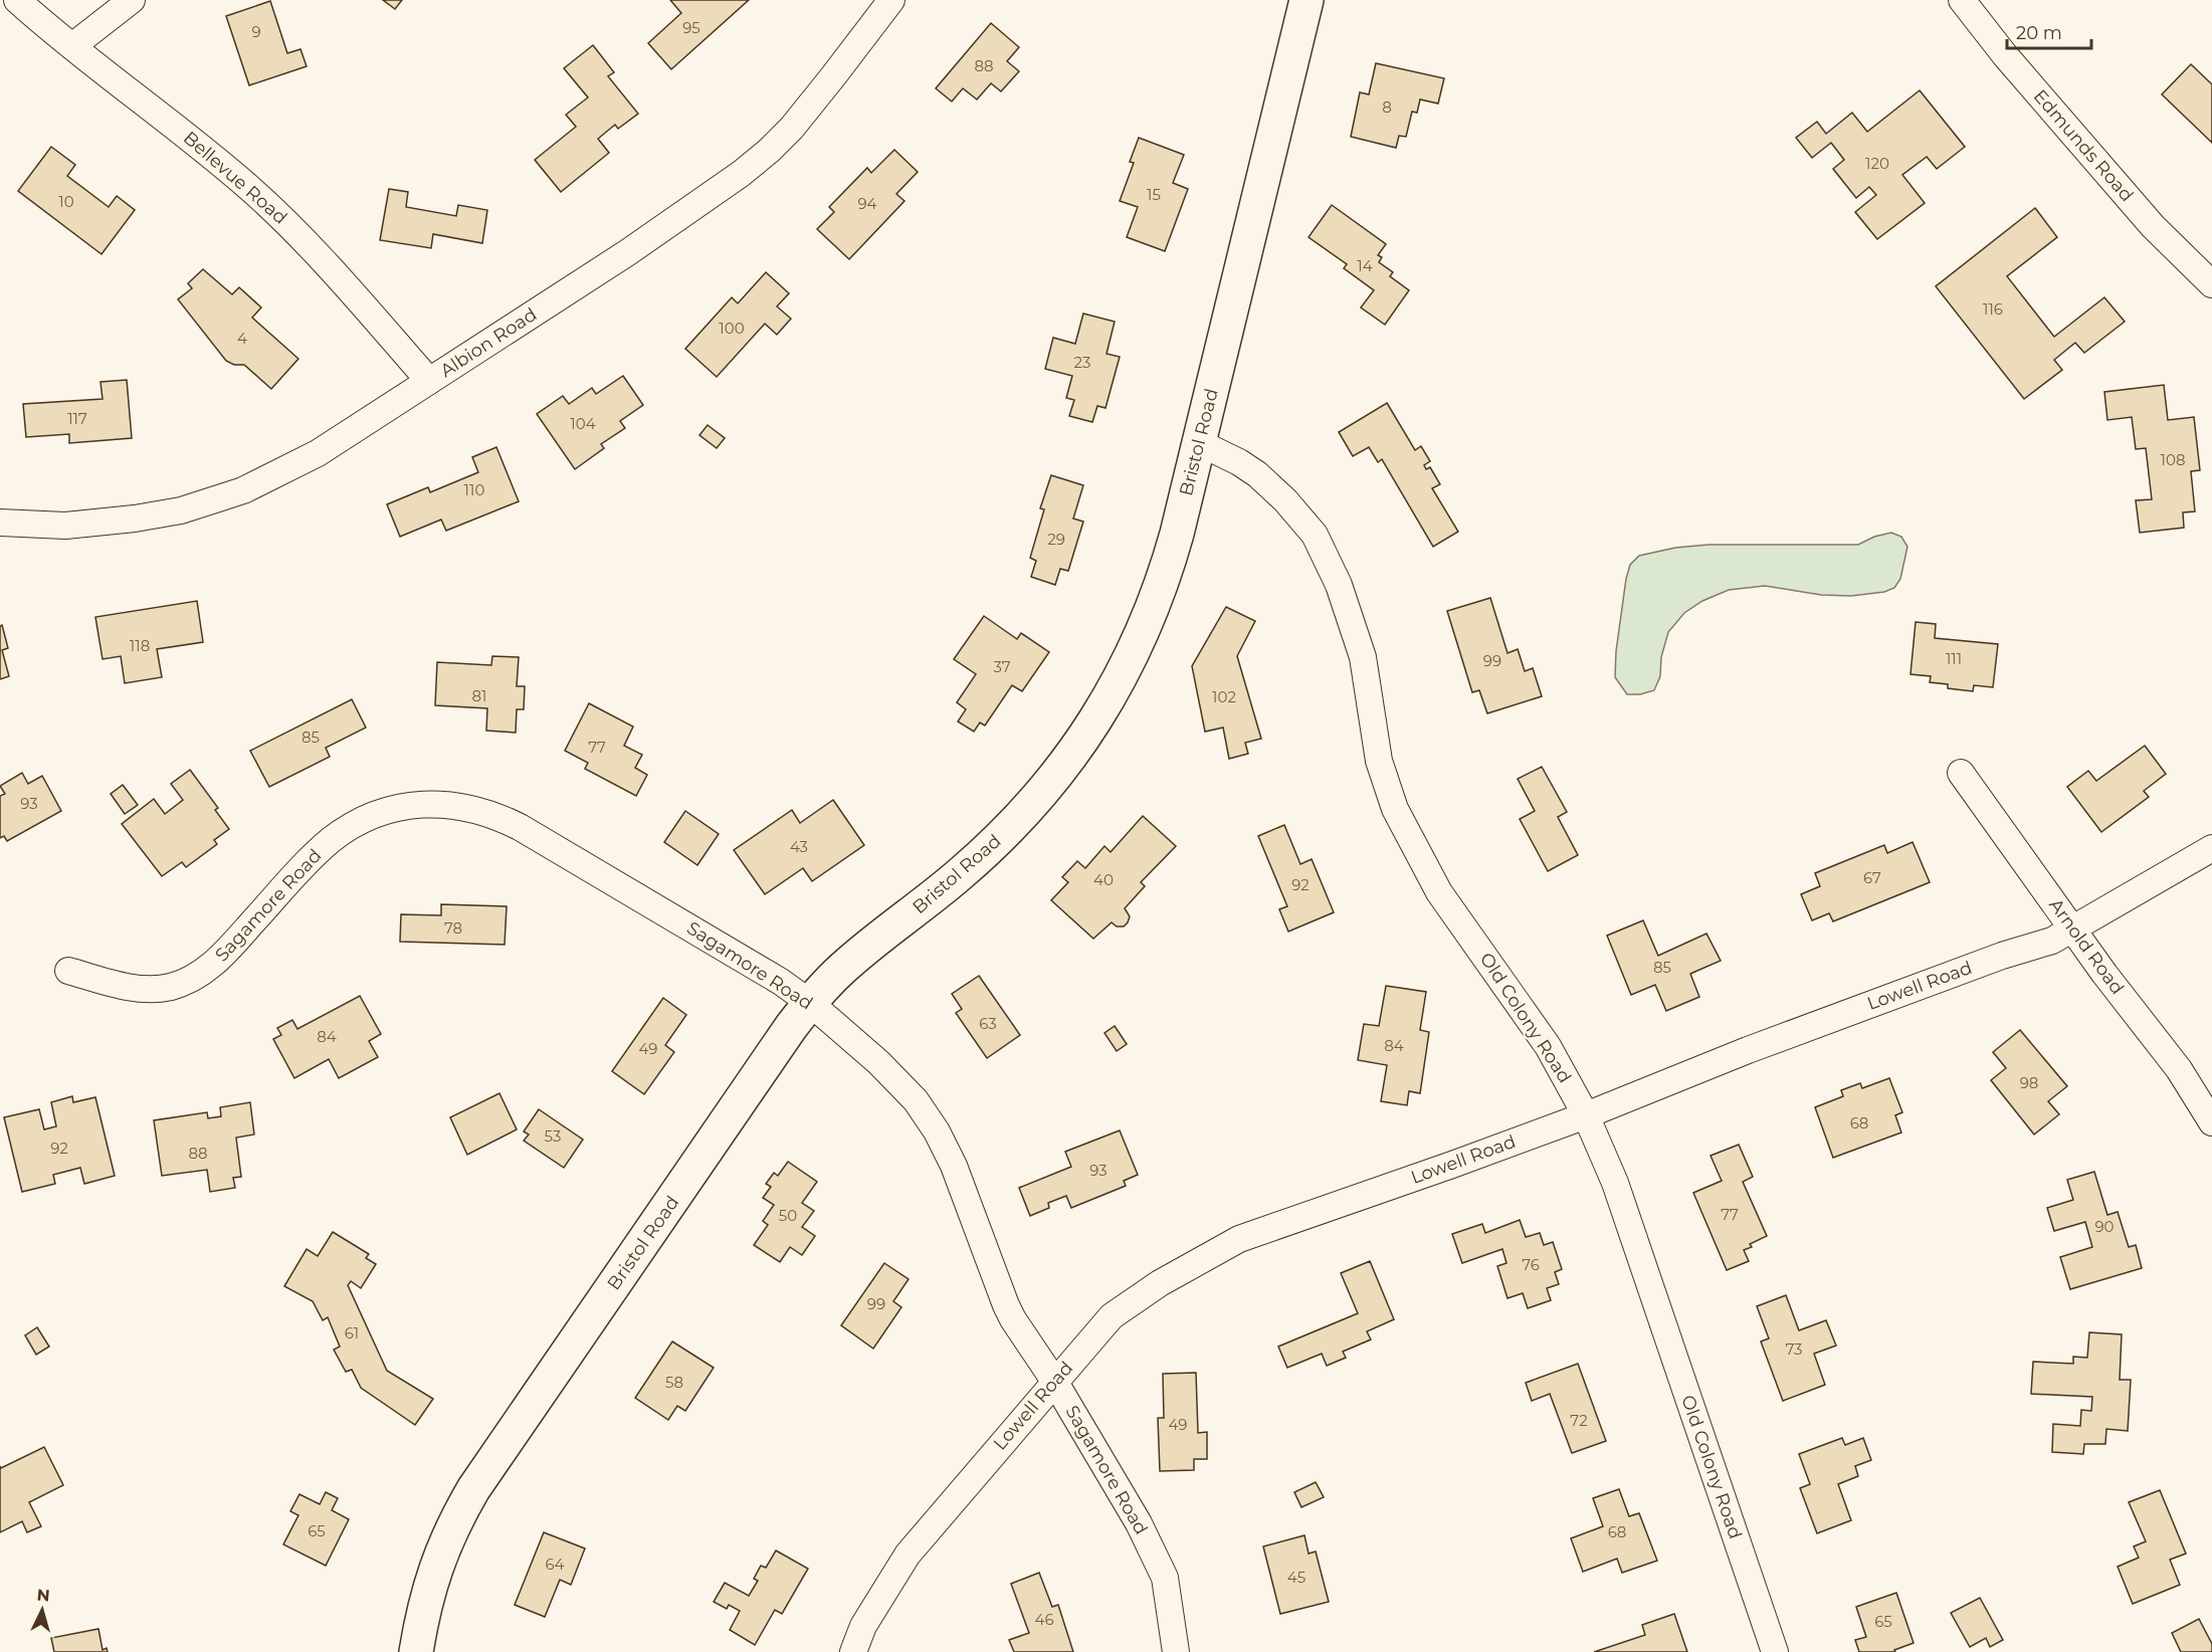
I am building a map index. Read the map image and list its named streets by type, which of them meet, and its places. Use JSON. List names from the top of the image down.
{
  "streets": {
    "street": [
      "Edmunds Road",
      "Bellevue Road",
      "Albion Road",
      "Bristol Road",
      "Sagamore Road",
      "Arnold Road",
      "Lowell Road",
      "Old Colony Road"
    ]
  },
  "crossings": [
    ["Bellevue Road", "Albion Road"],
    ["Bristol Road", "Sagamore Road"],
    ["Bristol Road", "Old Colony Road"],
    ["Sagamore Road", "Lowell Road"],
    ["Arnold Road", "Lowell Road"],
    ["Lowell Road", "Old Colony Road"]
  ],
  "house_numbers": [
    "95",
    "9",
    "88",
    "8",
    "120",
    "15",
    "10",
    "94",
    "14",
    "116",
    "100",
    "4",
    "23",
    "117",
    "104",
    "108",
    "110",
    "29",
    "118",
    "111",
    "99",
    "37",
    "81",
    "102",
    "85",
    "77",
    "93",
    "43",
    "67",
    "40",
    "92",
    "78",
    "85",
    "63",
    "84",
    "84",
    "49",
    "98",
    "68",
    "53",
    "92",
    "88",
    "93",
    "77",
    "50",
    "90",
    "76",
    "99",
    "61",
    "73",
    "58",
    "72",
    "49",
    "65",
    "68",
    "64",
    "45",
    "46",
    "65"
  ],
  "scale_bar": "20 m",
  "north": "top"
}
